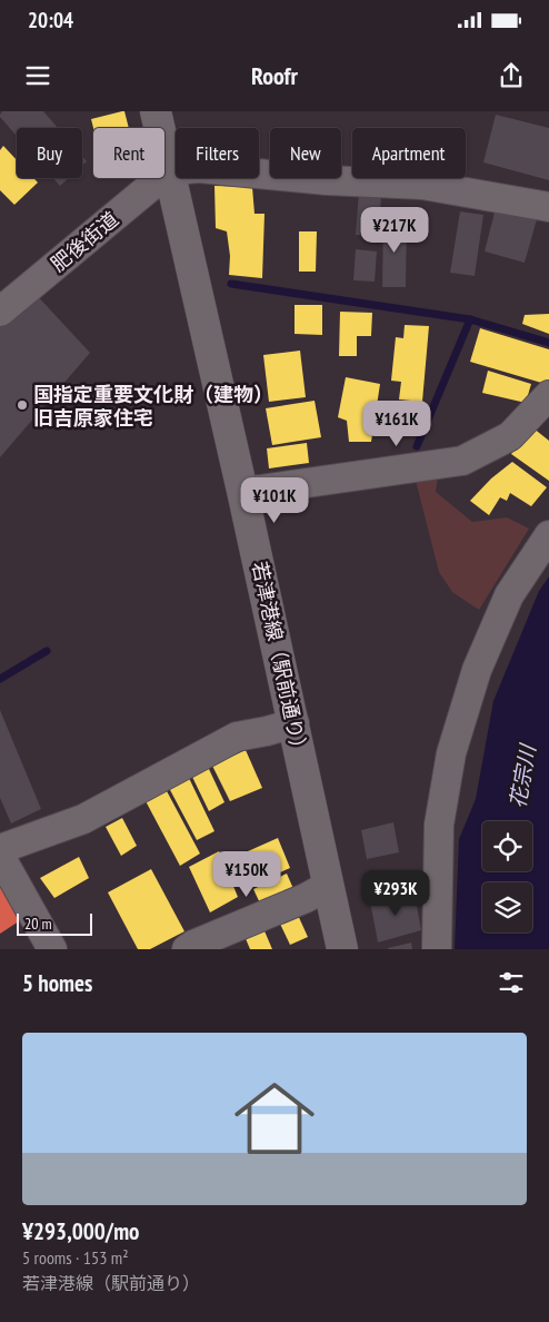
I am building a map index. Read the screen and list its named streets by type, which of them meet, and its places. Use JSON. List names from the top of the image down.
{
  "streets": {
    "main road": ["若津港線（駅前通り）"],
    "street": ["肥後街道"]
  },
  "crossings": [
    ["肥後街道", "若津港線（駅前通り）"]
  ],
  "water": ["花宗川"],
  "places": ["国指定重要文化財（建物） 旧吉原家住宅"],
  "scale_bar": "20 m",
  "page": {
    "status": "20:04",
    "header": "Roofr",
    "chip": [
      "Buy",
      "Rent",
      "Filters",
      "New",
      "Apartment"
    ],
    "price": [
      "¥217K",
      "¥161K",
      "¥101K",
      "¥150K",
      "¥293K"
    ],
    "scale": "20 m",
    "heading": "5 homes",
    "list": [
      {
        "name": "¥293,000/mo",
        "note": "5 rooms · 153 m² · 若津港線（駅前通り）"
      }
    ]
  }
}
